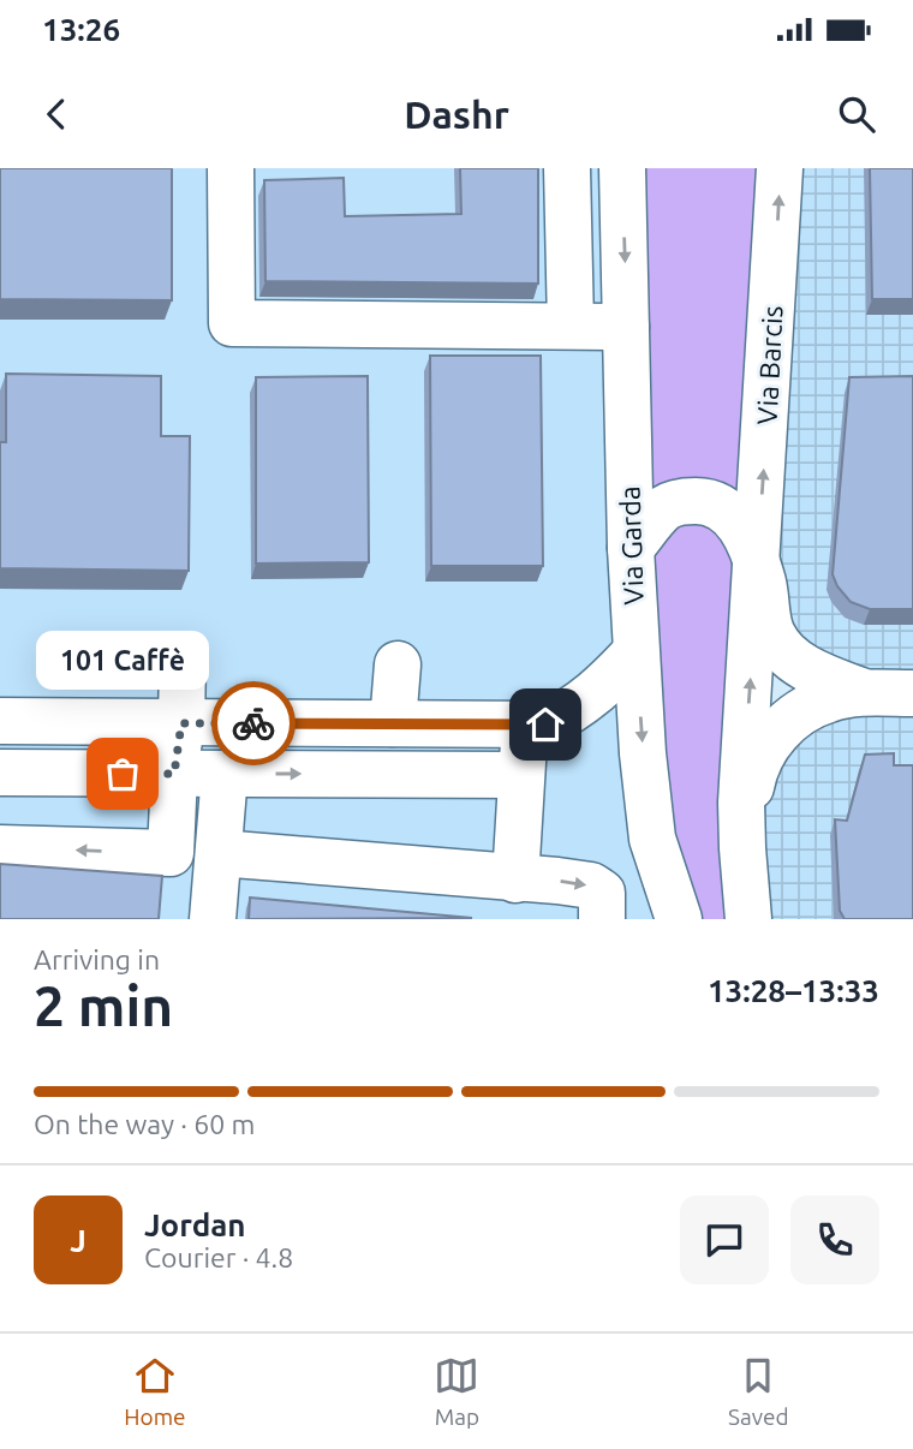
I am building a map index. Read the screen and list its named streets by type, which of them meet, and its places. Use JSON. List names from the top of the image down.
{
  "streets": {
    "street": ["Via Barcis", "Via Garda"]
  },
  "crossings": [
    ["Via Barcis", "Via Garda"]
  ],
  "places": ["101 Caffè"],
  "page": {
    "status": "13:26",
    "header": "Dashr",
    "bubble": "101 Caffè",
    "heading": ["2 min", "Arriving in", "13:28–13:33"],
    "panel": ["Jordan", "Courier · 4.8"],
    "bar": "On the way · 60 m",
    "round": "J",
    "tabs": ["Home", "Map", "Saved"]
  }
}
